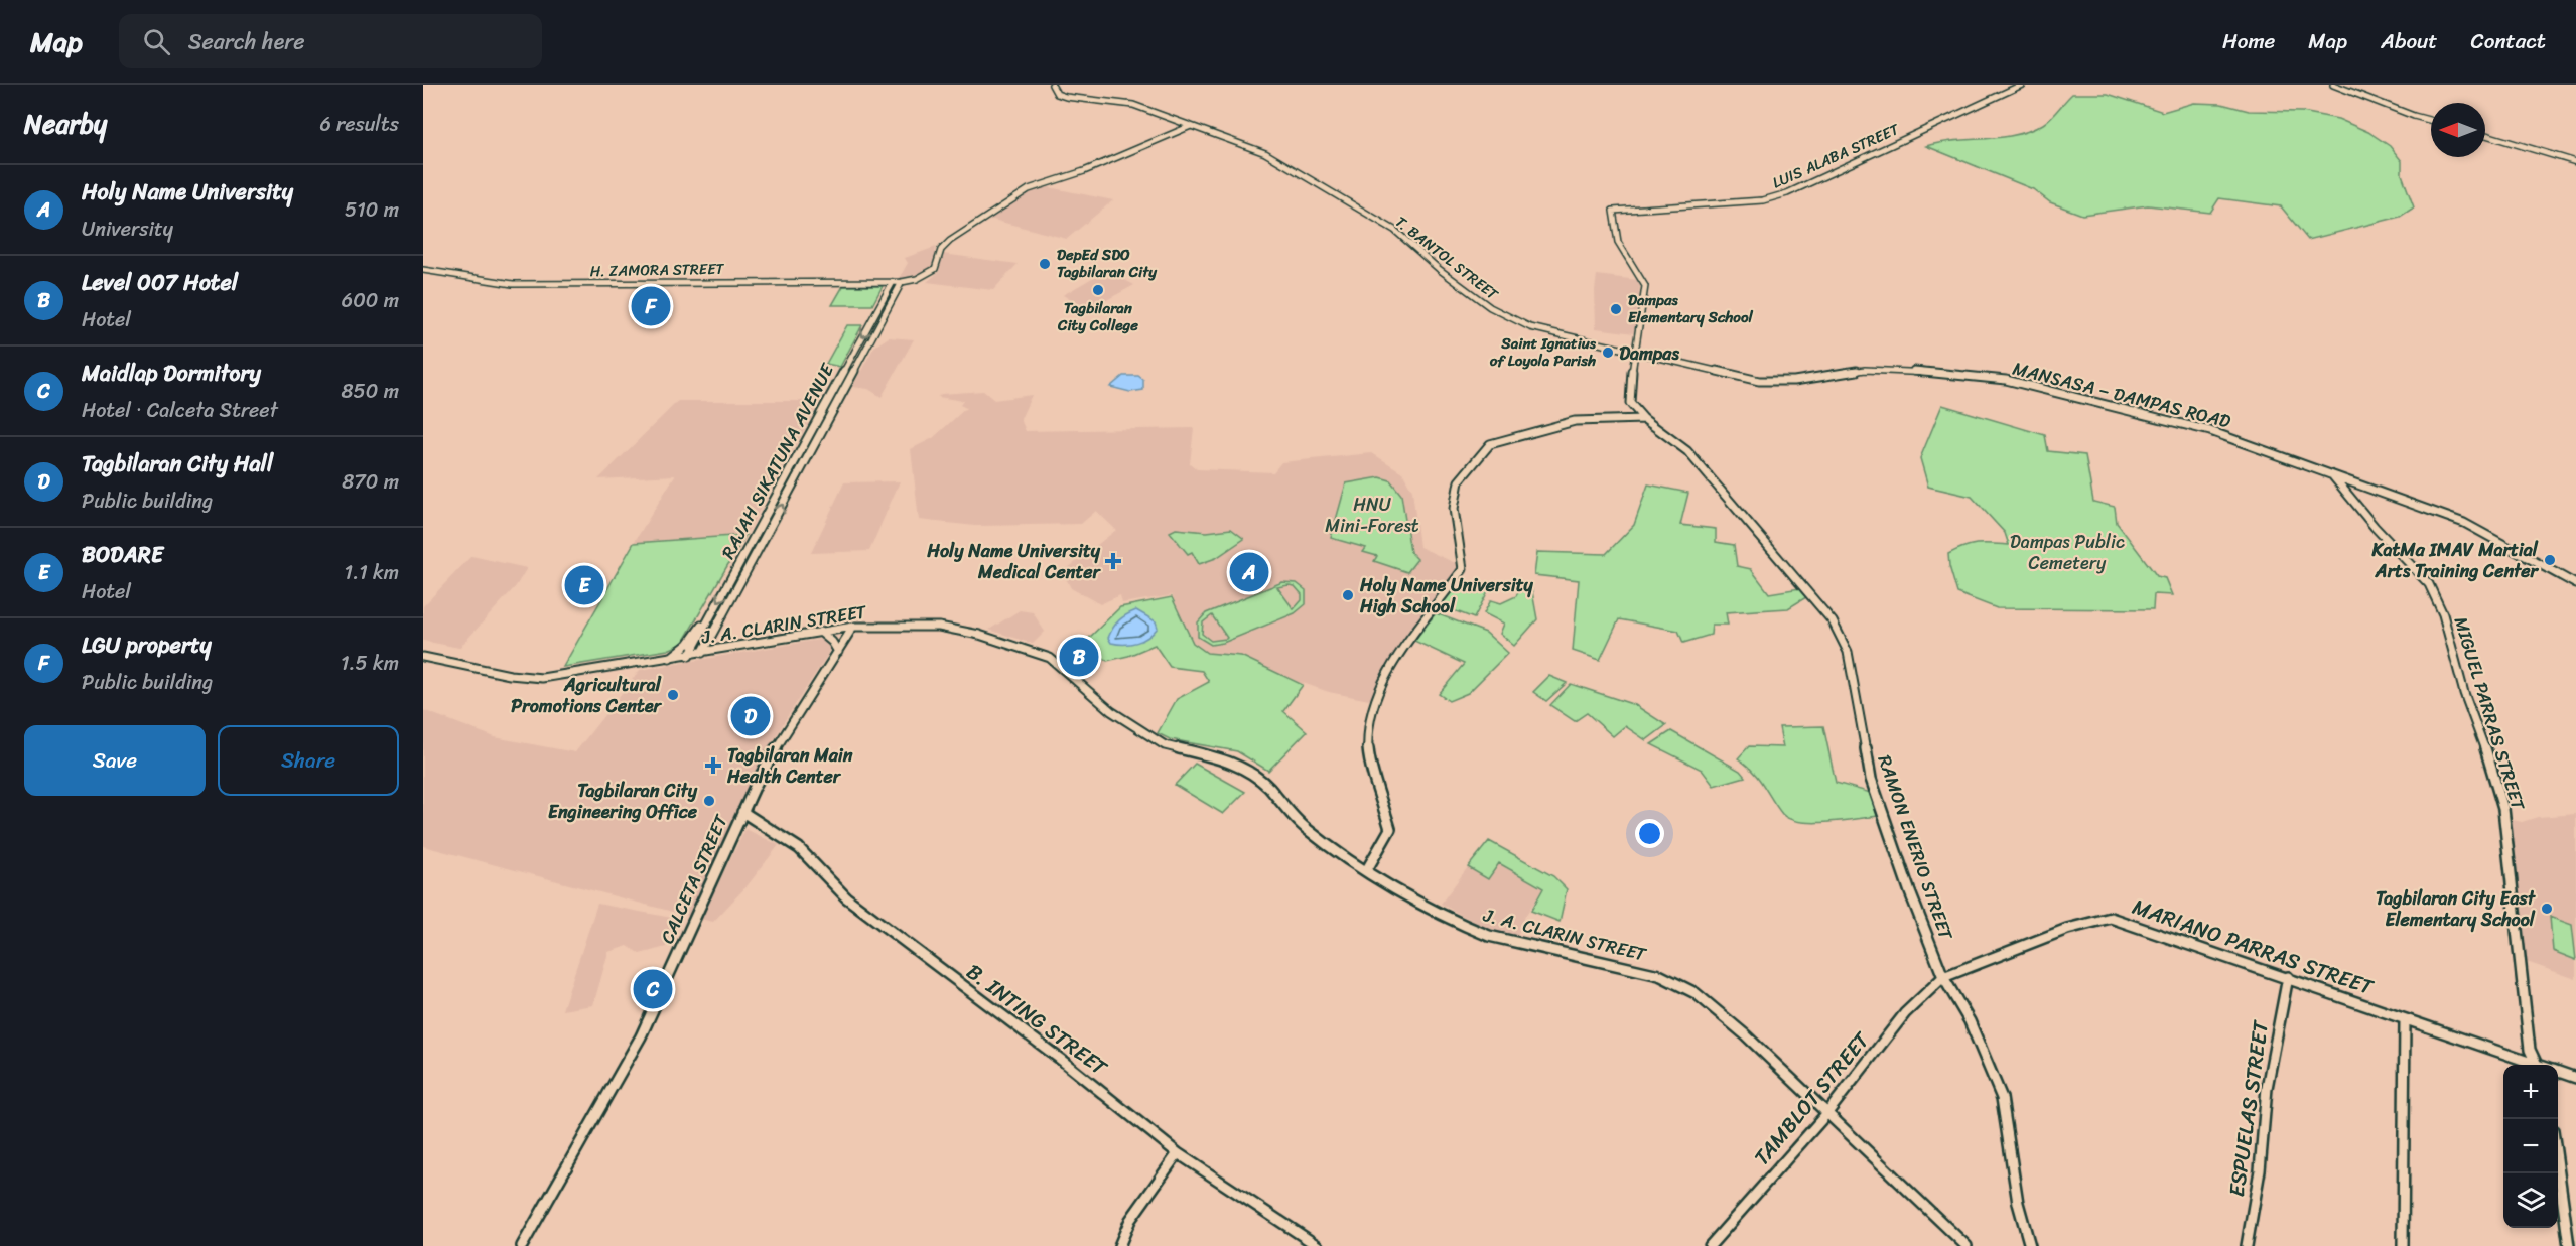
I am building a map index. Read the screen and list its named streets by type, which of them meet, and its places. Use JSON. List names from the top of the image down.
{
  "streets": {
    "main road": [
      "LUIS ALABA STREET",
      "T. BANTOL STREET",
      "H. ZAMORA STREET",
      "MANSASA – DAMPAS ROAD",
      "RAJAH SIKATUNA AVENUE",
      "J. A. CLARIN STREET",
      "MIGUEL PARRAS STREET",
      "RAMON ENERIO STREET",
      "CALCETA STREET",
      "MARIANO PARRAS STREET",
      "B. INTING STREET",
      "TAMBLOT STREET",
      "ESPUELAS STREET"
    ]
  },
  "crossings": [
    ["LUIS ALABA STREET", "RAMON ENERIO STREET"],
    ["T. BANTOL STREET", "MANSASA – DAMPAS ROAD"],
    ["T. BANTOL STREET", "RAMON ENERIO STREET"],
    ["H. ZAMORA STREET", "RAJAH SIKATUNA AVENUE"],
    ["MANSASA – DAMPAS ROAD", "MIGUEL PARRAS STREET"],
    ["MANSASA – DAMPAS ROAD", "RAMON ENERIO STREET"],
    ["RAJAH SIKATUNA AVENUE", "J. A. CLARIN STREET"],
    ["J. A. CLARIN STREET", "CALCETA STREET"],
    ["J. A. CLARIN STREET", "TAMBLOT STREET"],
    ["RAMON ENERIO STREET", "MARIANO PARRAS STREET"],
    ["RAMON ENERIO STREET", "TAMBLOT STREET"],
    ["CALCETA STREET", "B. INTING STREET"],
    ["MARIANO PARRAS STREET", "TAMBLOT STREET"],
    ["MARIANO PARRAS STREET", "ESPUELAS STREET"]
  ],
  "districts": ["Dampas"],
  "parks": ["HNU Mini-Forest", "Dampas Public Cemetery"],
  "places": {
    "other": [
      "DepEd SDO Tagbilaran City",
      "Tagbilaran City College",
      "Dampas Elementary School",
      "Saint Ignatius of Loyola Parish",
      "KatMa IMAV Martial Arts Training Center",
      "Holy Name University High School",
      "Agricultural Promotions Center",
      "Tagbilaran City Engineering Office",
      "Tagbilaran City East Elementary School"
    ],
    "health": ["Holy Name University Medical Center", "Tagbilaran Main Health Center"]
  },
  "north": "left",
  "page": {
    "header": "Map",
    "search": "Search here",
    "nav": [
      "Home",
      "Map",
      "About",
      "Contact"
    ],
    "heading": ["Nearby", "6 results"],
    "list": [
      {
        "mark": "A",
        "name": "Holy Name University",
        "note": "University",
        "value": "510 m"
      },
      {
        "mark": "B",
        "name": "Level 007 Hotel",
        "note": "Hotel",
        "value": "600 m"
      },
      {
        "mark": "C",
        "name": "Maidlap Dormitory",
        "note": "Hotel · Calceta Street",
        "value": "850 m"
      },
      {
        "mark": "D",
        "name": "Tagbilaran City Hall",
        "note": "Public building",
        "value": "870 m"
      },
      {
        "mark": "E",
        "name": "BODARE",
        "note": "Hotel",
        "value": "1.1 km"
      },
      {
        "mark": "F",
        "name": "LGU property",
        "note": "Public building",
        "value": "1.5 km"
      }
    ],
    "pins": [
      "F",
      "A",
      "E",
      "B",
      "D",
      "C"
    ],
    "buttons": ["Save", "Share"],
    "map_buttons": ["+", "−"]
  }
}
